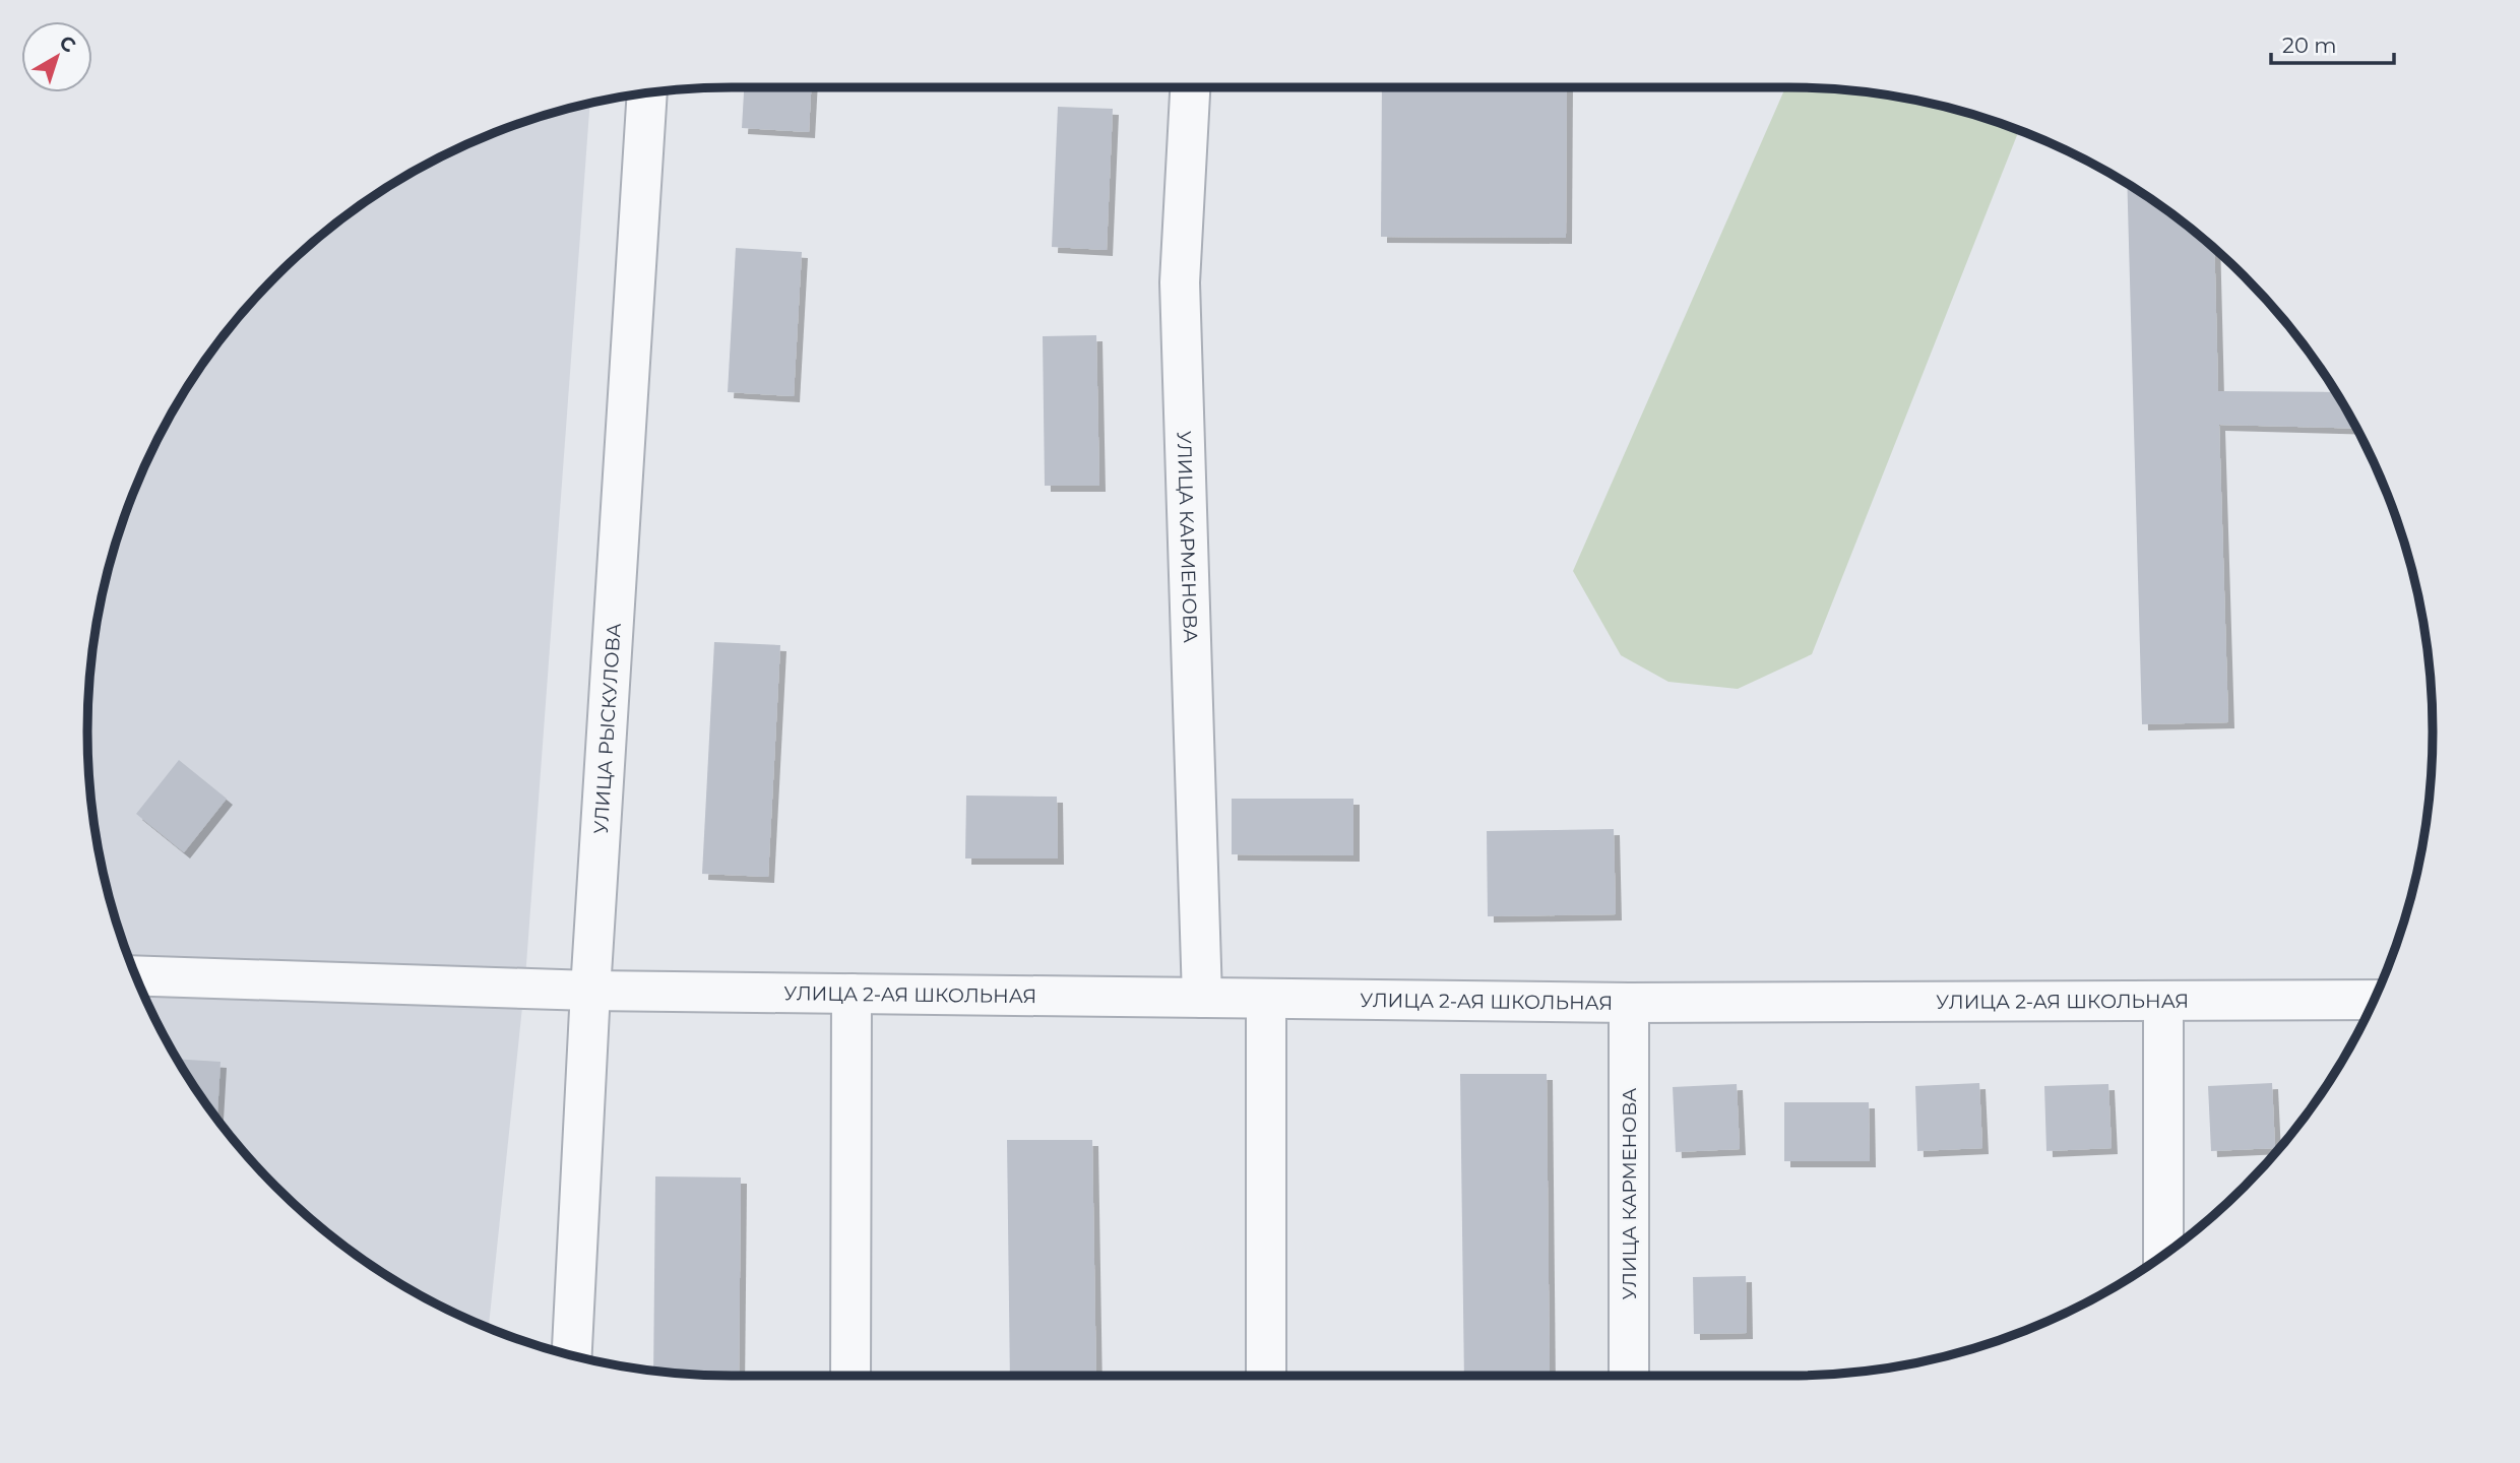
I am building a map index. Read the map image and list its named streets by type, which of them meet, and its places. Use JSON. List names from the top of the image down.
{
  "streets": {
    "street": ["УЛИЦА КАРМЕНОВА", "УЛИЦА РЫСКУЛОВА", "УЛИЦА 2-АЯ ШКОЛЬНАЯ"]
  },
  "crossings": [
    ["УЛИЦА КАРМЕНОВА", "УЛИЦА 2-АЯ ШКОЛЬНАЯ"],
    ["УЛИЦА РЫСКУЛОВА", "УЛИЦА 2-АЯ ШКОЛЬНАЯ"]
  ],
  "scale_bar": "20 m",
  "north": "top right"
}
